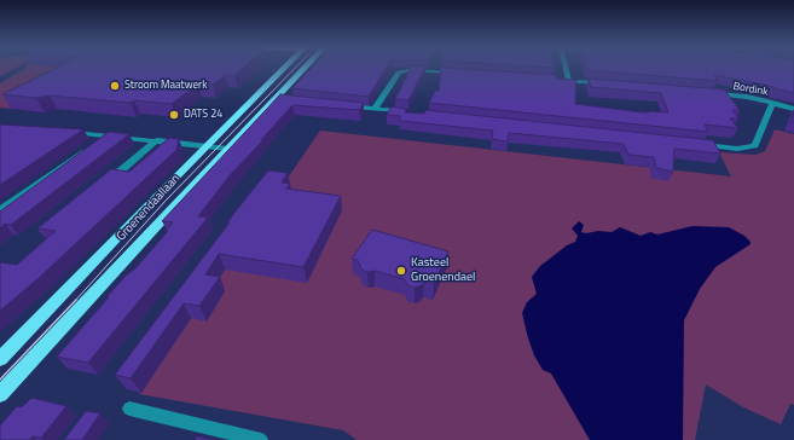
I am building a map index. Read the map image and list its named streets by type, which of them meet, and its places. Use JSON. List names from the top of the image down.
{
  "streets": {
    "main road": ["Groenendaallaan"],
    "street": ["Bordink"]
  },
  "places": ["Stroom Maatwerk", "DATS 24", "Kasteel Groenendael"]
}
